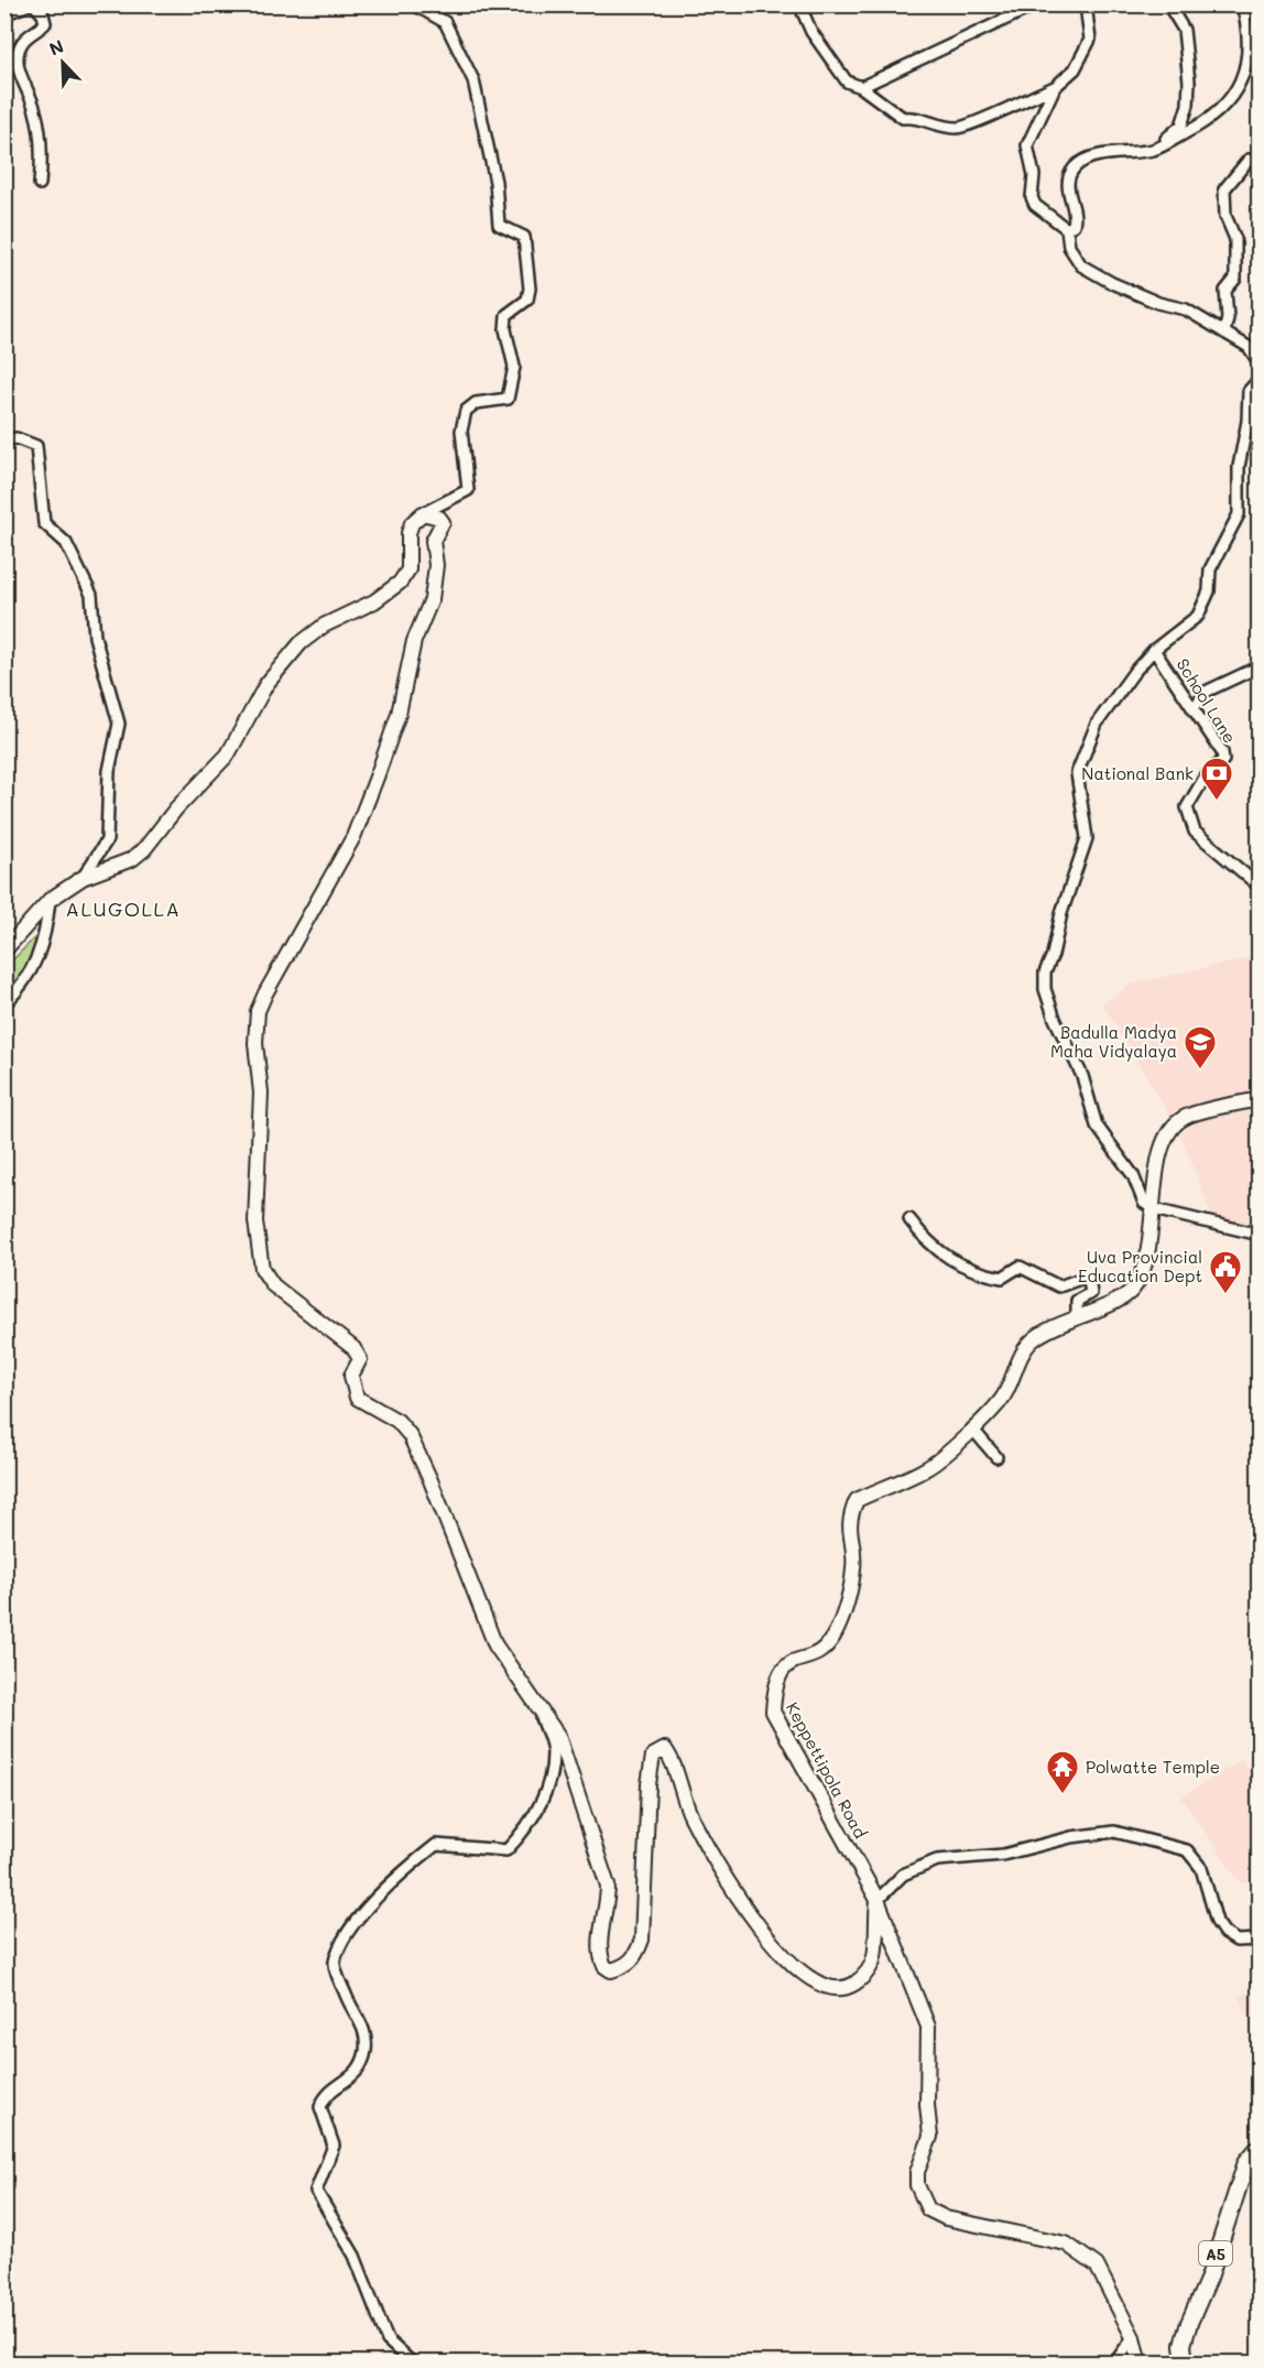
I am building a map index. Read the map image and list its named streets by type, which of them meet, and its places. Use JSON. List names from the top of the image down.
{
  "streets": {
    "highway": ["A5"],
    "main road": ["Keppettipola Road"],
    "street": ["School Lane"]
  },
  "districts": ["ALUGOLLA"],
  "places": {
    "bank": ["National Bank"],
    "school or university": ["Badulla Madya Maha Vidyalaya"],
    "public building": ["Uva Provincial Education Dept"],
    "temple": ["Polwatte Temple"]
  },
  "north": "top left"
}
